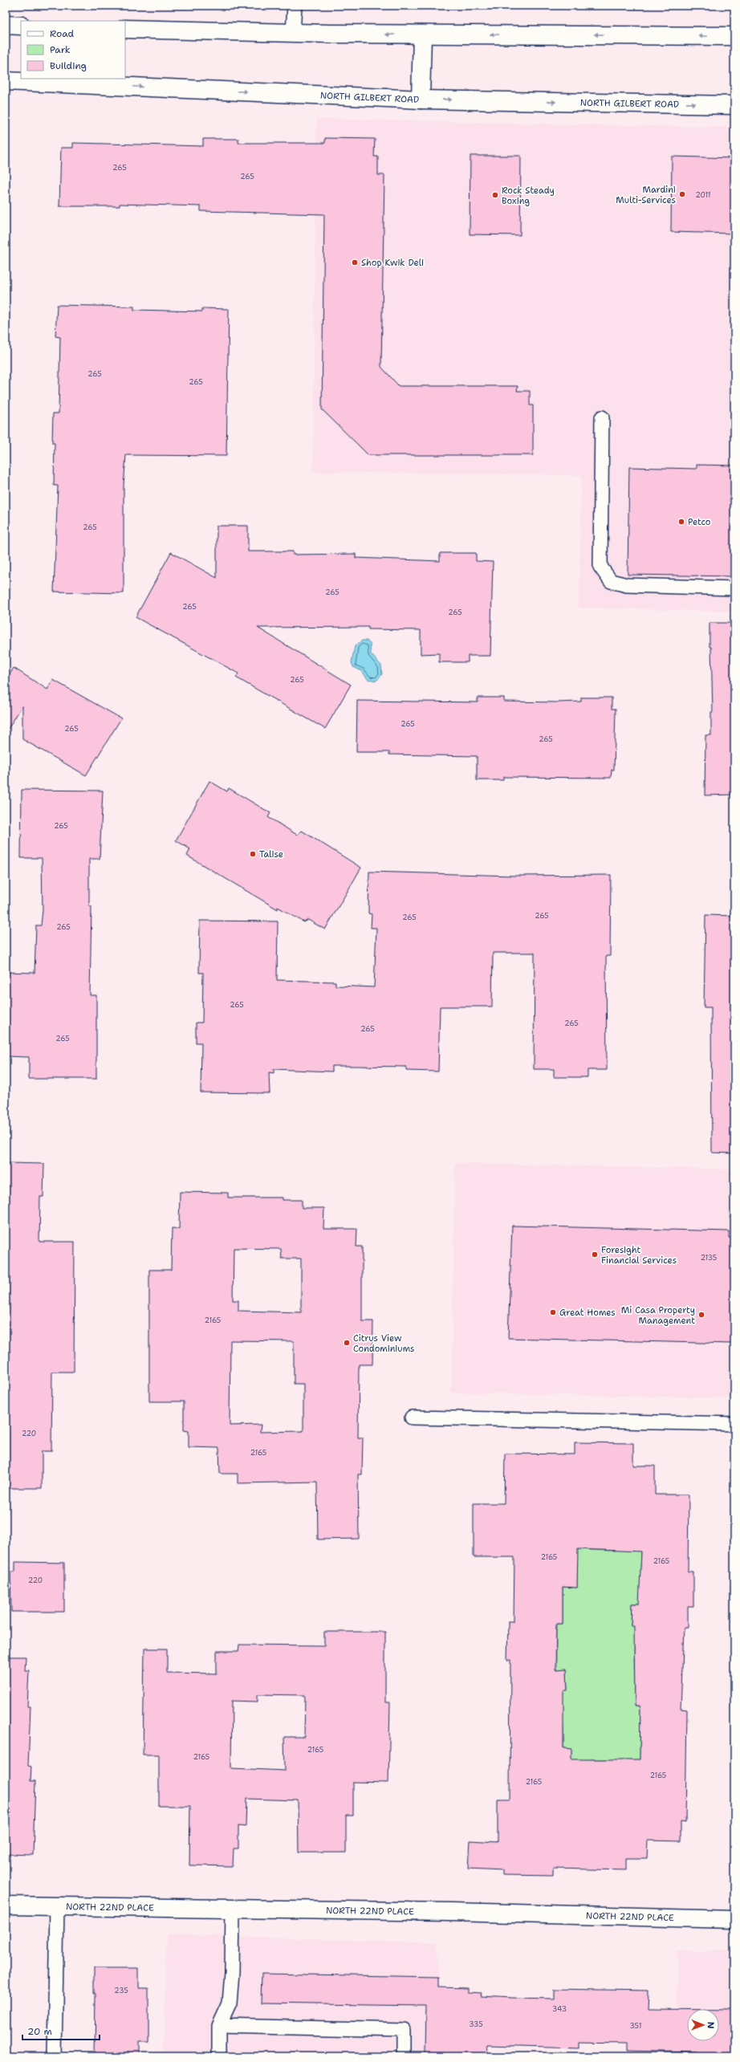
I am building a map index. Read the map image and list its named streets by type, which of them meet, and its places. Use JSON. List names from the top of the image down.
{
  "streets": {
    "main road": ["NORTH GILBERT ROAD", "NORTH 22ND PLACE"]
  },
  "places": [
    "Mardini Multi-Services",
    "Rock Steady Boxing",
    "Shop Kwik Deli",
    "Petco",
    "Talise",
    "Foresight Financial Services",
    "Great Homes",
    "Mi Casa Property Management",
    "Citrus View Condominiums"
  ],
  "house_numbers": [
    "265",
    "265",
    "2011",
    "265",
    "265",
    "265",
    "265",
    "265",
    "265",
    "265",
    "265",
    "265",
    "265",
    "265",
    "265",
    "265",
    "265",
    "265",
    "265",
    "265",
    "265",
    "2135",
    "2165",
    "220",
    "2165",
    "2165",
    "2165",
    "220",
    "2165",
    "2165",
    "2165",
    "2165",
    "235",
    "343",
    "335",
    "351"
  ],
  "legend": ["Road", "Park", "Building"],
  "scale_bar": "20 m",
  "north": "right"
}
